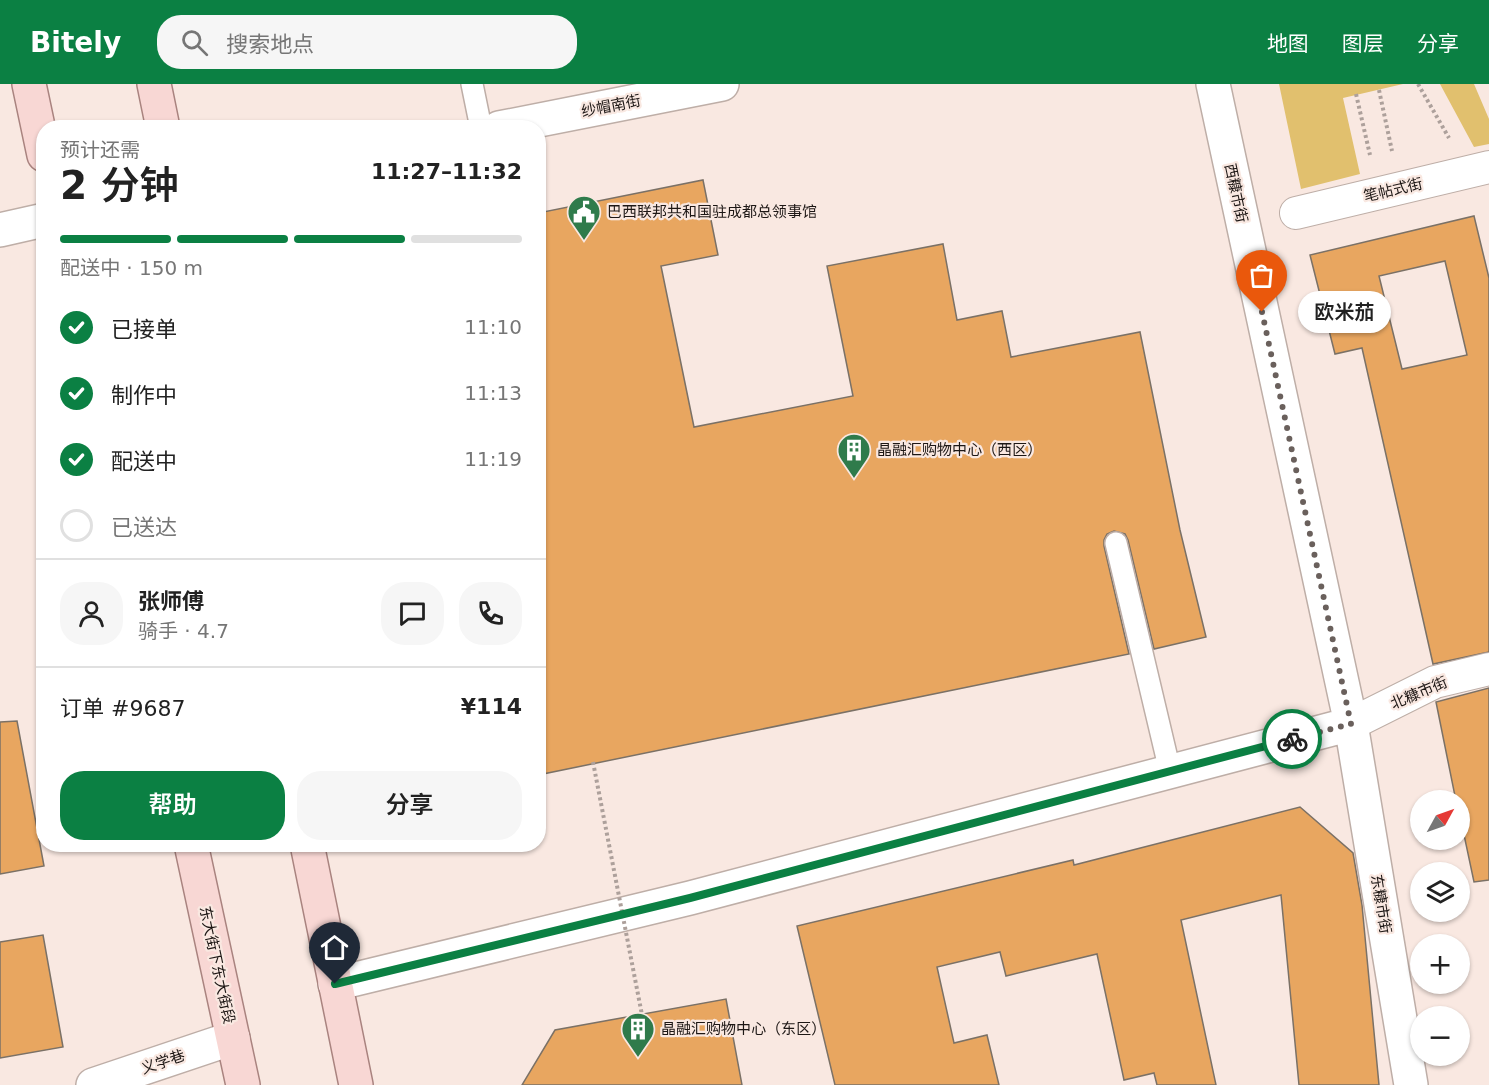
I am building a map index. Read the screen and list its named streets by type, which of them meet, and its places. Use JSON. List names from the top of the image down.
{
  "streets": {
    "main road": ["东大街下东大街段"],
    "street": [
      "纱帽南街",
      "笔帖式街",
      "西糠市街",
      "北糠市街",
      "东糠市街",
      "义学巷"
    ]
  },
  "crossings": [
    ["西糠市街", "北糠市街"],
    ["西糠市街", "东糠市街"],
    ["北糠市街", "东糠市街"],
    ["东大街下东大街段", "义学巷"]
  ],
  "places": {
    "public building": ["巴西联邦共和国驻成都总领事馆"],
    "other": ["欧米茄"],
    "building": ["晶融汇购物中心（西区）", "晶融汇购物中心（东区）"]
  },
  "north": "top right",
  "page": {
    "header": "Bitely",
    "search": "搜索地点",
    "nav": ["地图", "图层", "分享"],
    "heading": ["2 分钟", "预计还需", "11:27–11:32"],
    "panel": [
      "张师傅",
      "骑手 · 4.7",
      "订单 #9687",
      "¥114"
    ],
    "bar": "配送中 · 150 m",
    "bubble": "欧米茄",
    "list": [
      ["已接单", "11:10"],
      ["制作中", "11:13"],
      ["配送中", "11:19"],
      "已送达"
    ],
    "buttons": ["帮助", "分享"],
    "map_buttons": ["+", "−"]
  }
}
